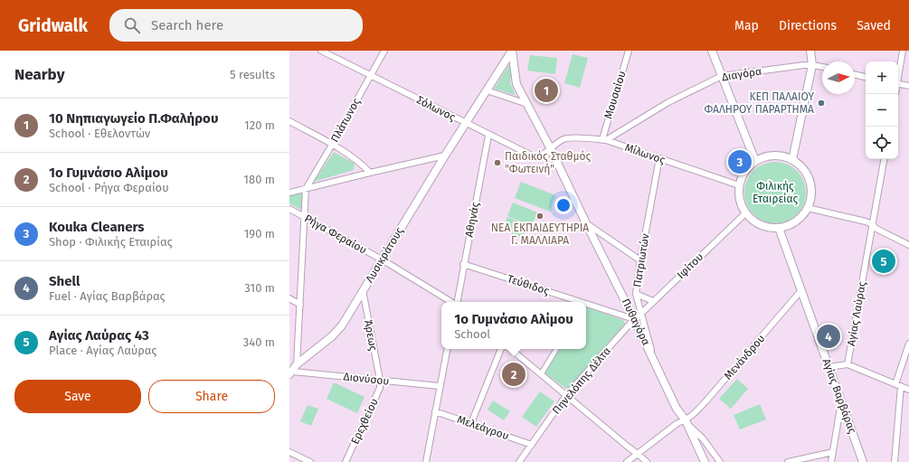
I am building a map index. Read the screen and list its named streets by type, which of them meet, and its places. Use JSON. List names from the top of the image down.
{
  "streets": {
    "street": [
      "Διαγόρα",
      "Μουσαίου",
      "Σόλωνος",
      "Πλάτωνος",
      "Μίλωνος",
      "Αθηνάς",
      "Ρήγα Φεραίου",
      "Λυσικράτους",
      "Πατριωτών",
      "Ιφίτου",
      "Τεύθιδος",
      "Αγίας Λαύρας",
      "Πυθαγόρα",
      "Άρεως",
      "Μενάνδρου",
      "Διονύσου",
      "Πηνελόπης Δέλτα",
      "Αγίας Βαρβάρας",
      "Ερεχθείου",
      "Μελεάγρου"
    ]
  },
  "crossings": [
    ["Διαγόρα", "Μουσαίου"],
    ["Διαγόρα", "Μίλωνος"],
    ["Μουσαίου", "Μίλωνος"],
    ["Σόλωνος", "Πλάτωνος"],
    ["Σόλωνος", "Μίλωνος"],
    ["Σόλωνος", "Αθηνάς"],
    ["Σόλωνος", "Λυσικράτους"],
    ["Σόλωνος", "Πυθαγόρα"],
    ["Μίλωνος", "Πατριωτών"],
    ["Μίλωνος", "Ιφίτου"],
    ["Μίλωνος", "Πυθαγόρα"],
    ["Μίλωνος", "Αγίας Βαρβάρας"],
    ["Αθηνάς", "Τεύθιδος"],
    ["Ρήγα Φεραίου", "Λυσικράτους"],
    ["Λυσικράτους", "Πυθαγόρα"],
    ["Λυσικράτους", "Άρεως"],
    ["Λυσικράτους", "Διονύσου"],
    ["Πατριωτών", "Ιφίτου"],
    ["Πατριωτών", "Πυθαγόρα"],
    ["Ιφίτου", "Τεύθιδος"],
    ["Ιφίτου", "Πυθαγόρα"],
    ["Ιφίτου", "Πηνελόπης Δέλτα"],
    ["Ιφίτου", "Αγίας Βαρβάρας"],
    ["Τεύθιδος", "Πυθαγόρα"],
    ["Τεύθιδος", "Πηνελόπης Δέλτα"],
    ["Πυθαγόρα", "Μενάνδρου"],
    ["Πυθαγόρα", "Πηνελόπης Δέλτα"],
    ["Άρεως", "Διονύσου"],
    ["Άρεως", "Ερεχθείου"],
    ["Μενάνδρου", "Αγίας Βαρβάρας"],
    ["Διονύσου", "Ερεχθείου"],
    ["Πηνελόπης Δέλτα", "Μελεάγρου"]
  ],
  "parks": ["Φιλικής Εταιρείας"],
  "places": ["ΚΕΠ ΠΑΛΑΙΟΥ ΦΑΛΗΡΟΥ ΠΑΡΑΡΤΗΜΑ", "Παιδικός Σταθμός \"Φωτεινή\"", "ΝΕΑ ΕΚΠΑΙΔΕΥΤΗΡΙΑ Γ. ΜΑΛΛΙΑΡΑ"],
  "north": "right",
  "page": {
    "header": "Gridwalk",
    "search": "Search here",
    "nav": ["Map", "Directions", "Saved"],
    "heading": ["Nearby", "5 results"],
    "map_buttons": ["+", "−"],
    "pins": [
      "1",
      "3",
      "5",
      "4",
      "2"
    ],
    "list": [
      {
        "mark": "1",
        "name": "10 Νηπιαγωγείο Π.Φαλήρου",
        "note": "School · Εθελοντών",
        "value": "120 m"
      },
      {
        "mark": "2",
        "name": "1ο Γυμνάσιο Αλίμου",
        "note": "School · Ρήγα Φεραίου",
        "value": "180 m"
      },
      {
        "mark": "3",
        "name": "Kouka Cleaners",
        "note": "Shop · Φιλικής Εταιρίας",
        "value": "190 m"
      },
      {
        "mark": "4",
        "name": "Shell",
        "note": "Fuel · Αγίας Βαρβάρας",
        "value": "310 m"
      },
      {
        "mark": "5",
        "name": "Αγίας Λαύρας 43",
        "note": "Place · Αγίας Λαύρας",
        "value": "340 m"
      }
    ],
    "popup": ["1ο Γυμνάσιο Αλίμου", "School"],
    "buttons": ["Save", "Share"]
  }
}
